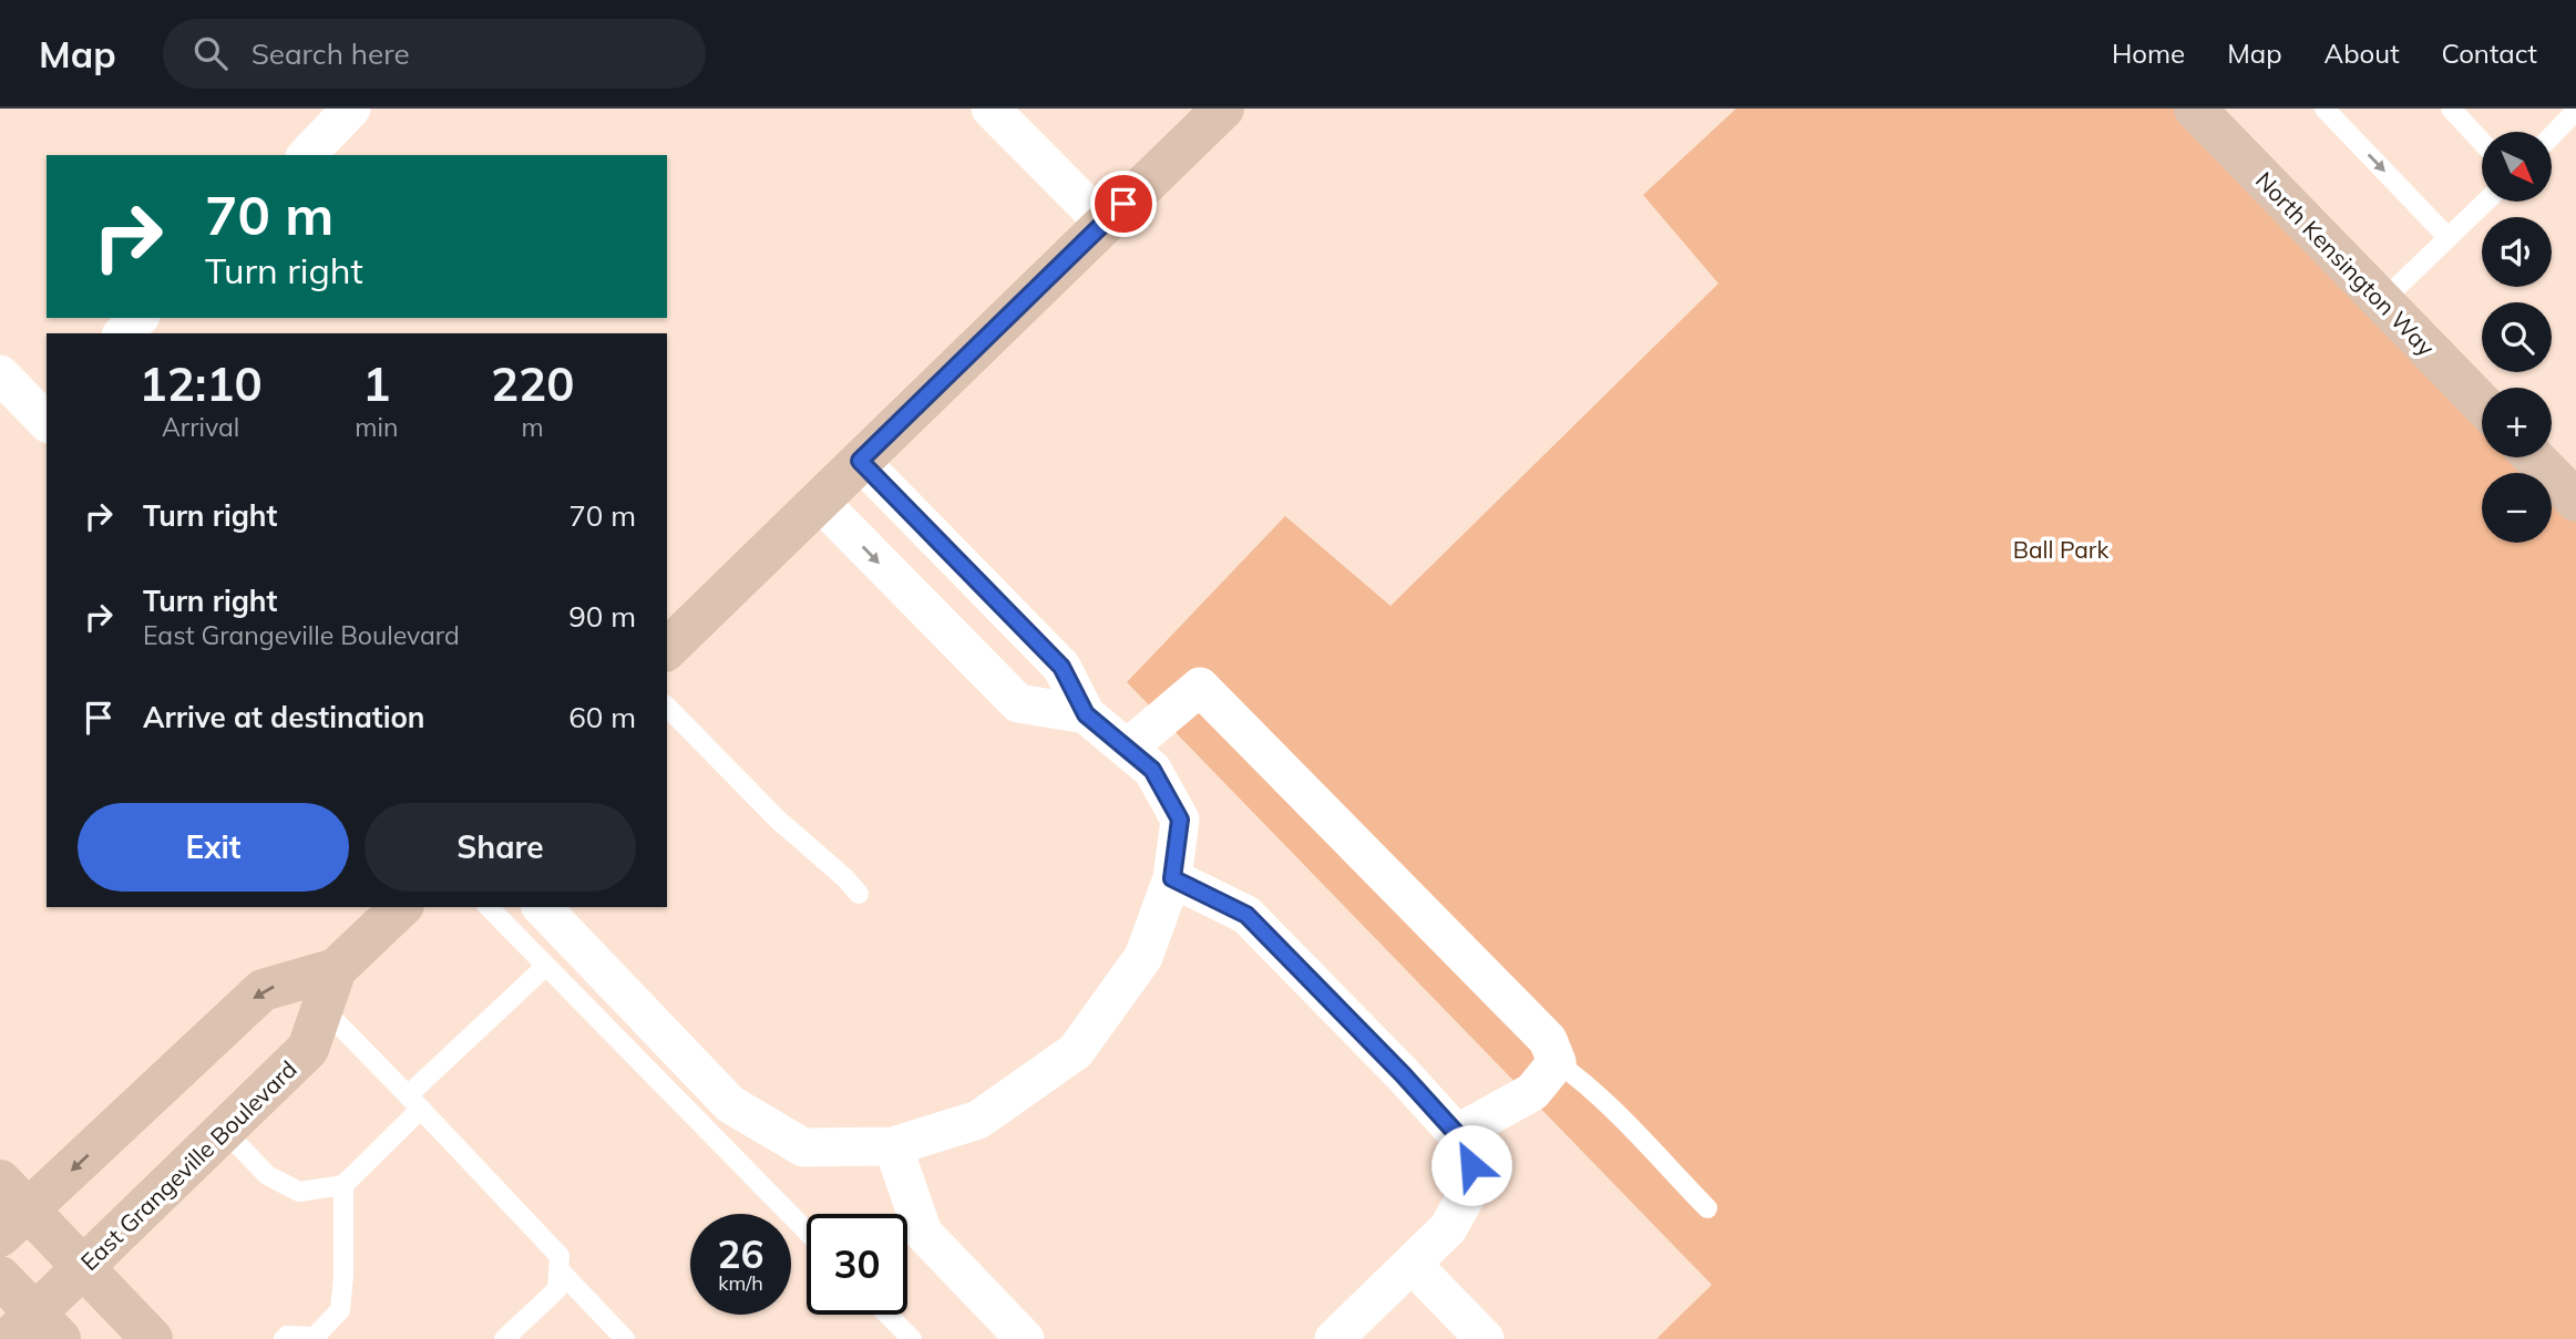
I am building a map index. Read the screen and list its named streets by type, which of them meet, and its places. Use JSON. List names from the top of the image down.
{
  "streets": {
    "main road": ["North Kensington Way", "East Grangeville Boulevard"]
  },
  "parks": ["Ball Park"],
  "north": "bottom right",
  "page": {
    "header": "Map",
    "search": "Search here",
    "nav": [
      "Home",
      "Map",
      "About",
      "Contact"
    ],
    "map_buttons": ["+", "−"],
    "turn": ["70 m", "Turn right"],
    "eta": [
      "12:10",
      "Arrival",
      "1",
      "min",
      "220",
      "m"
    ],
    "list": [
      {
        "name": "Turn right",
        "value": "70 m"
      },
      {
        "name": "Turn right",
        "note": "East Grangeville Boulevard",
        "value": "90 m"
      },
      {
        "name": "Arrive at destination",
        "value": "60 m"
      }
    ],
    "buttons": ["Exit", "Share"],
    "speed": "26 km/h",
    "limit": "30"
  }
}
